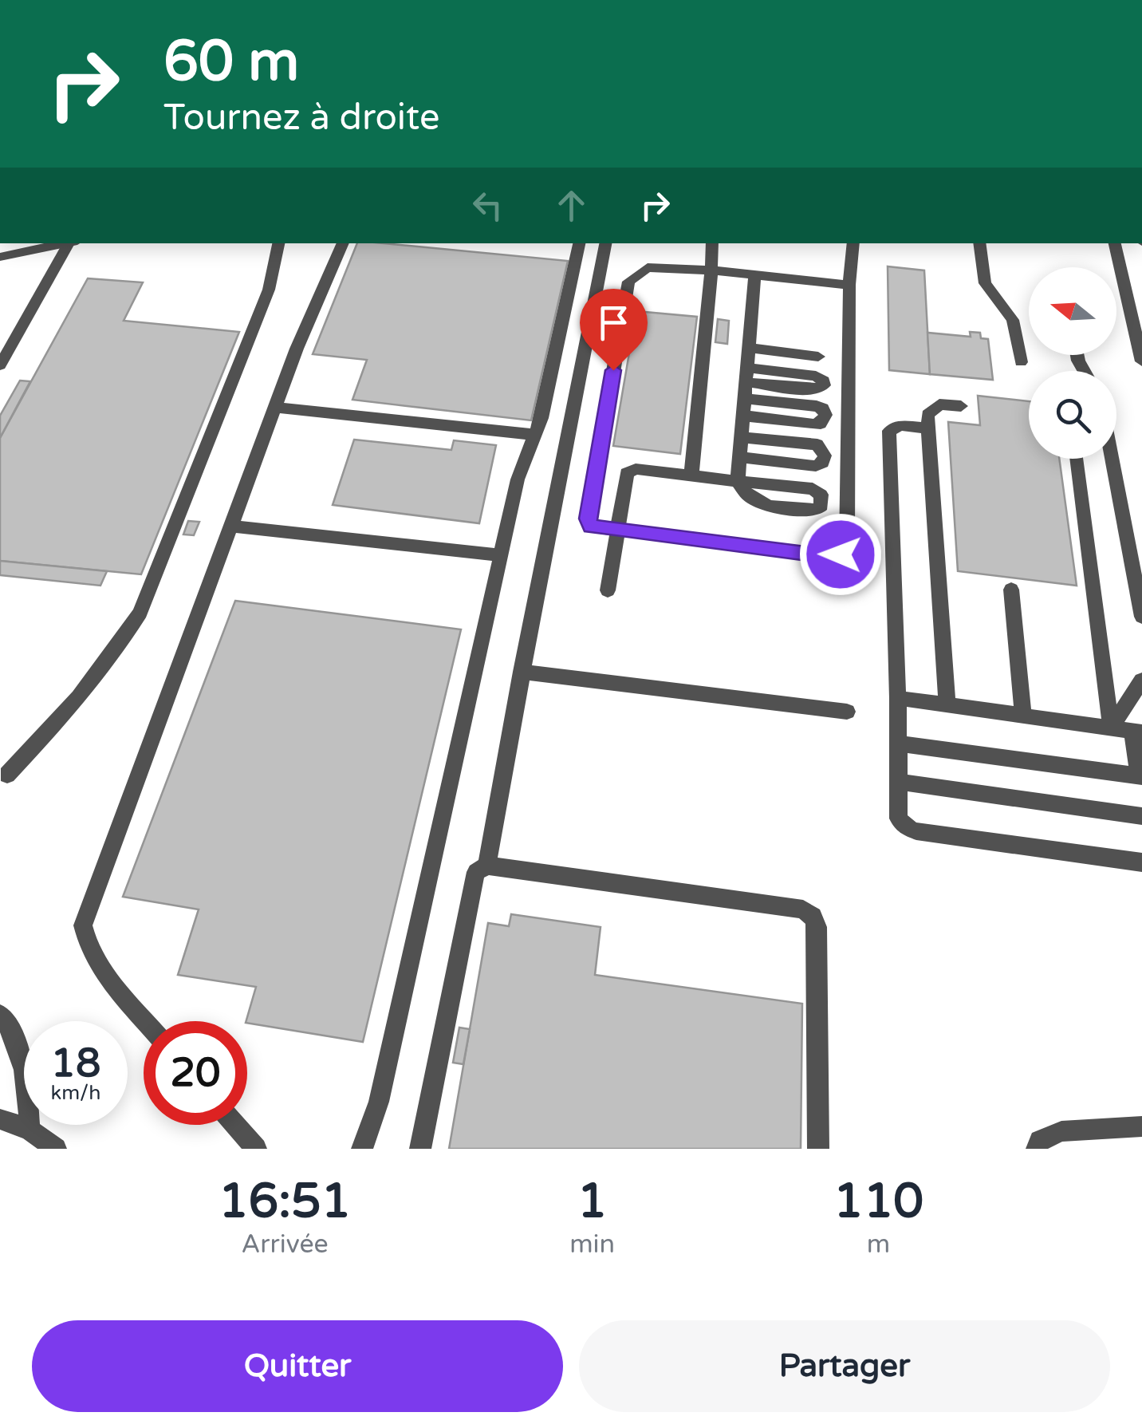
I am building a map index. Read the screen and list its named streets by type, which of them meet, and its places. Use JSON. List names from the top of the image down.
{
  "north": "left",
  "page": {
    "turn": ["60 m", "Tournez à droite"],
    "speed": "18 km/h",
    "limit": "20",
    "eta": [
      "16:51",
      "Arrivée",
      "1",
      "min",
      "110",
      "m"
    ],
    "buttons": ["Quitter", "Partager"]
  }
}
